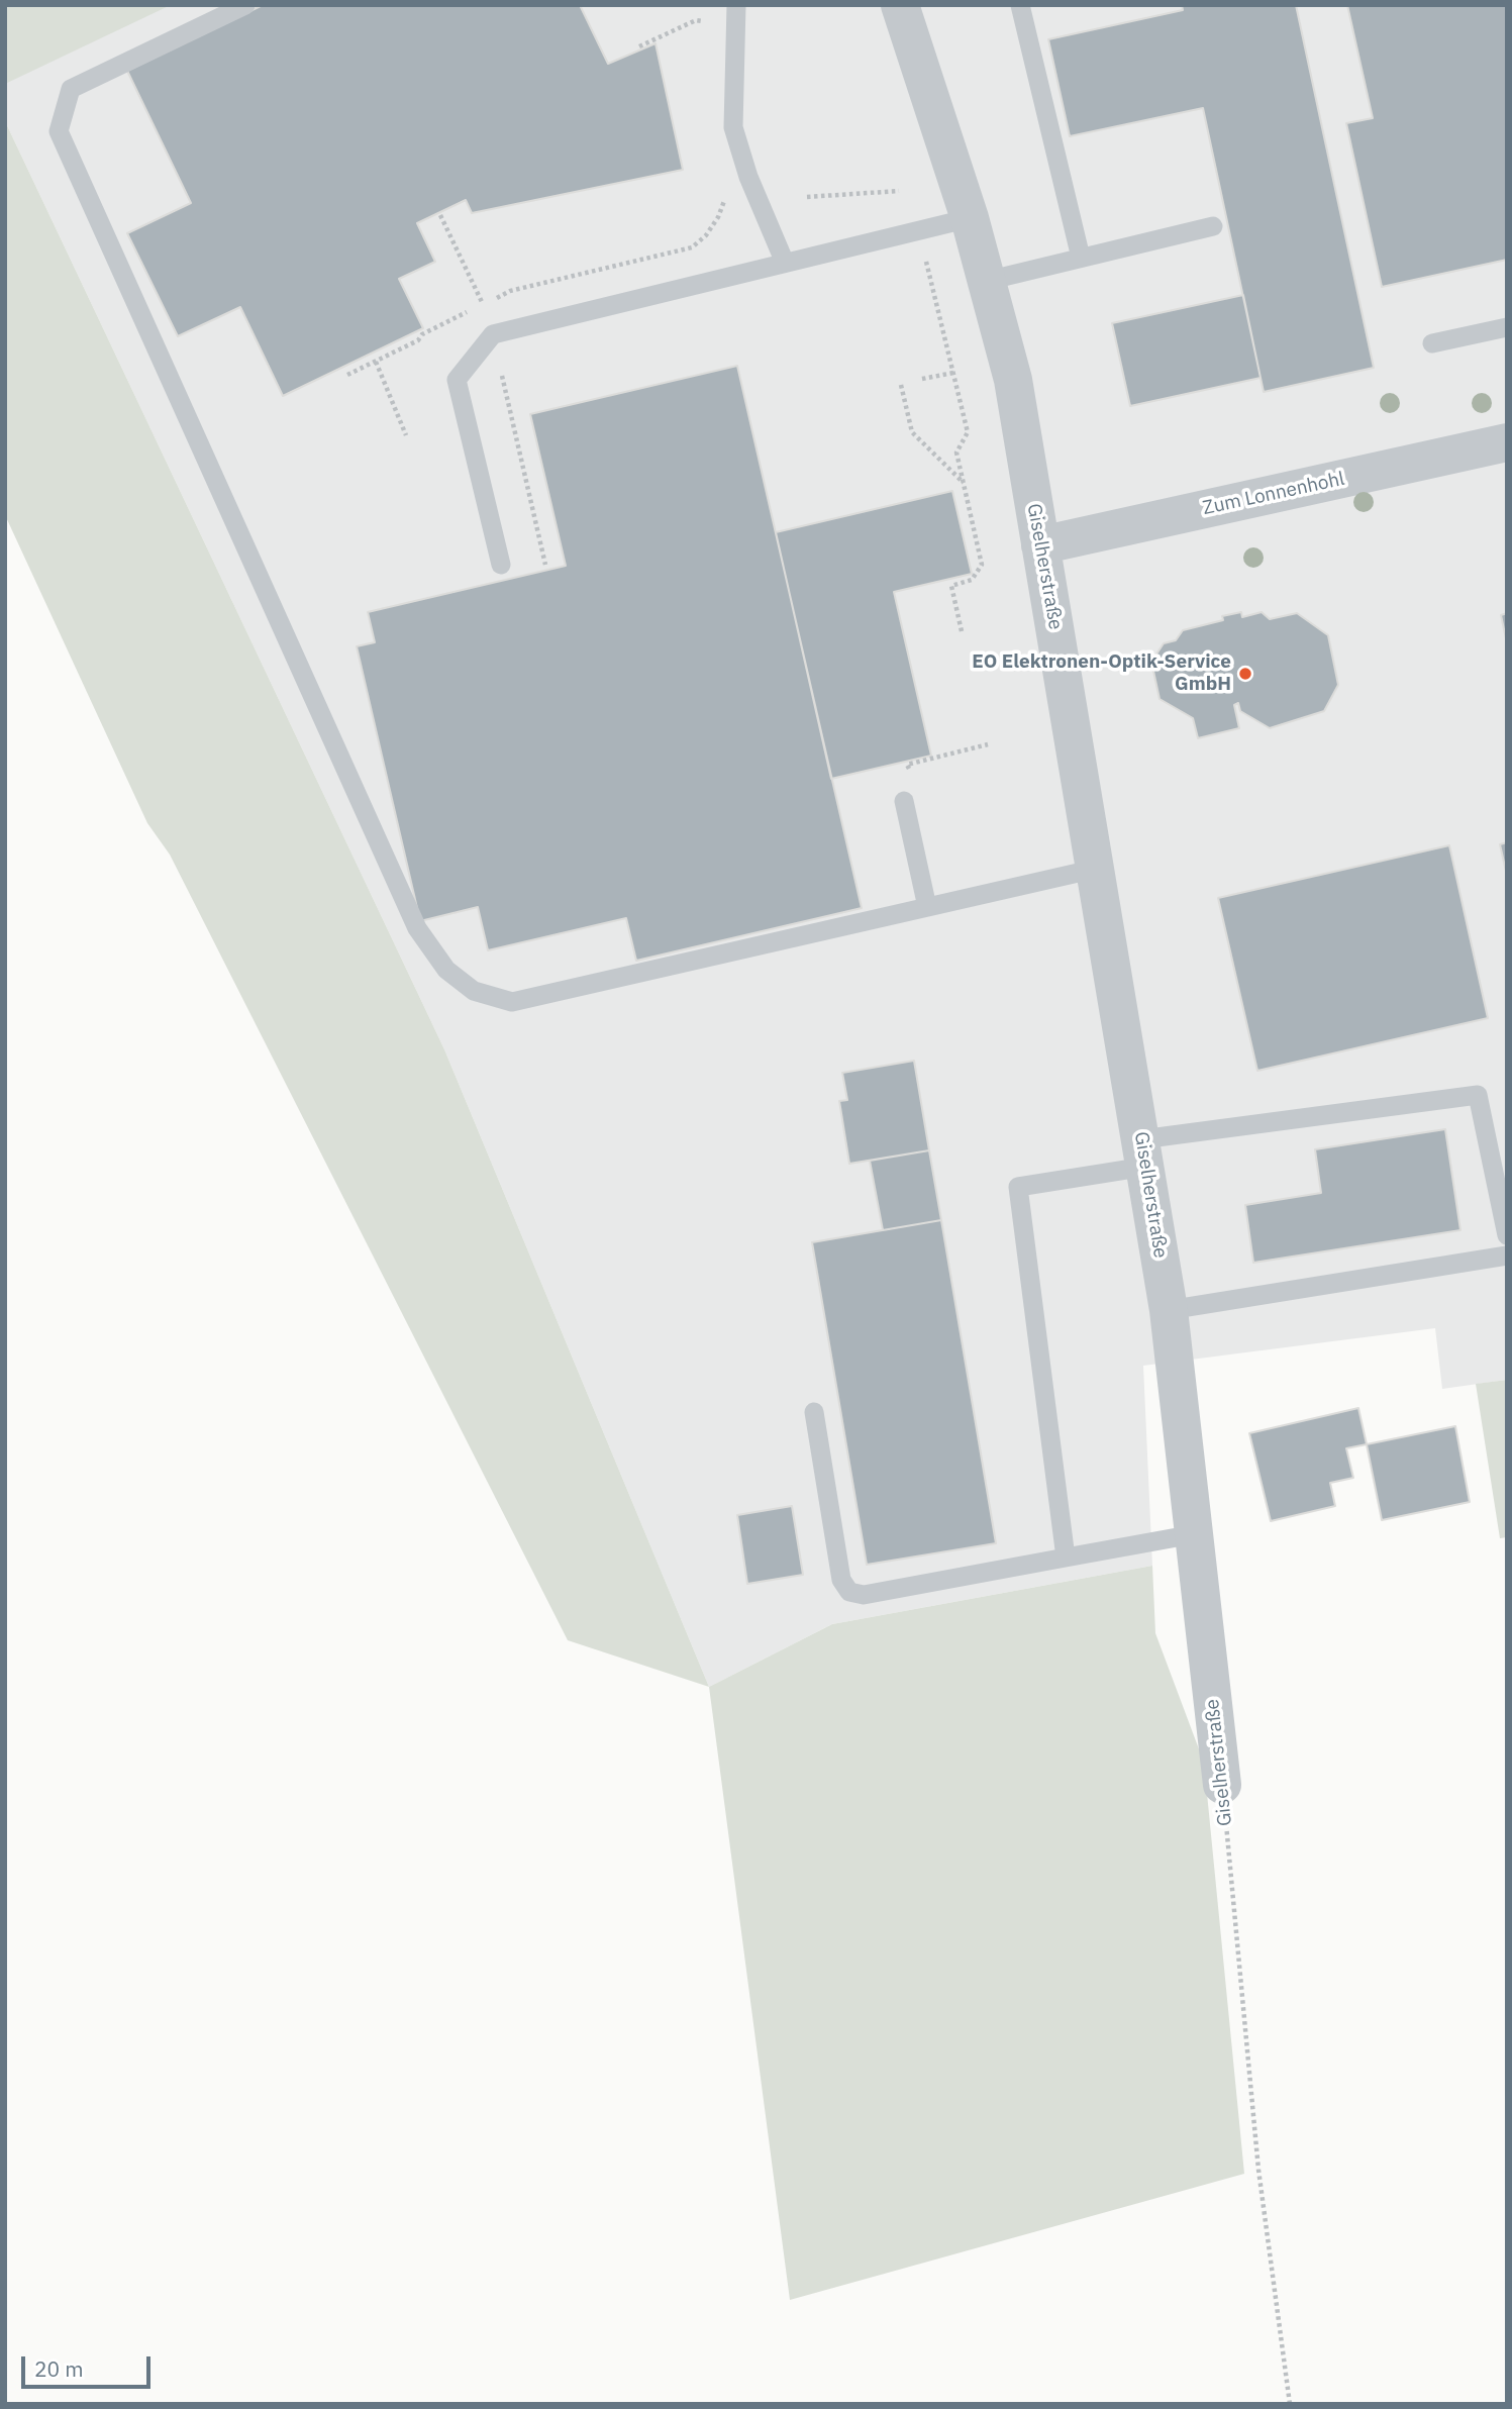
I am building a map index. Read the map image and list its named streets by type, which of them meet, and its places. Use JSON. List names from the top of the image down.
{
  "streets": {
    "street": ["Zum Lonnenhohl", "Giselherstraße"]
  },
  "crossings": [
    ["Zum Lonnenhohl", "Giselherstraße"]
  ],
  "places": ["EO Elektronen-Optik-Service GmbH"],
  "scale_bar": "20 m"
}
